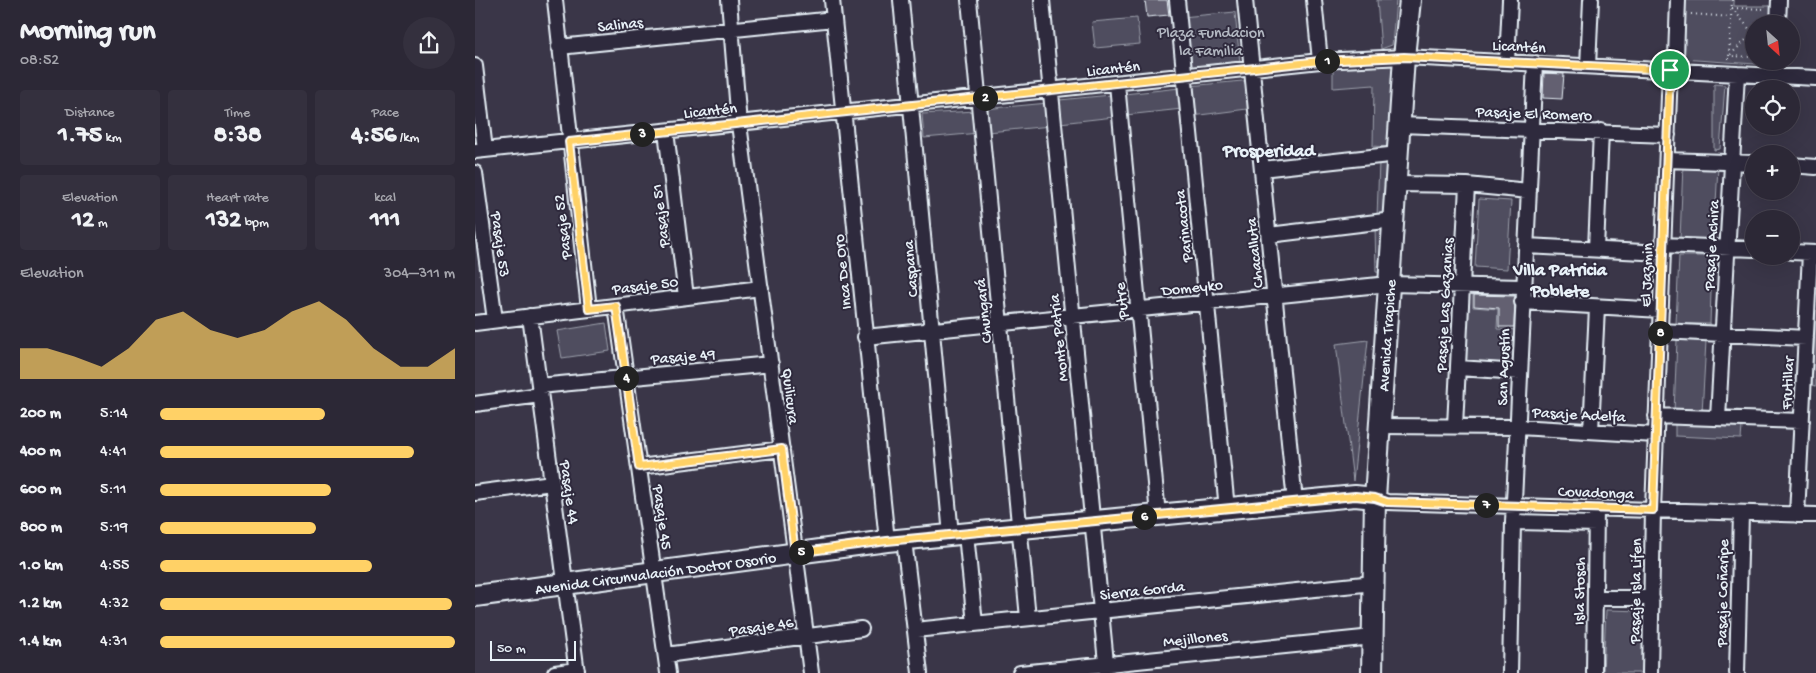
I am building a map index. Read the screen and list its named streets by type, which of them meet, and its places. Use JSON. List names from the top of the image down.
{
  "streets": {
    "street": [
      "Salinas",
      "Licantén",
      "Pasaje El Romero",
      "Pasaje 51",
      "Parinacota",
      "Pasaje 52",
      "Pasaje 53",
      "Pasaje Achira",
      "Chacalluta",
      "Caspana",
      "Inca De Oro",
      "El Jazmin",
      "Pasaje 50",
      "Domeyko",
      "Putre",
      "Pasaje Las Gazanias",
      "Chungará",
      "Avenida Trapiche",
      "Monte Patria",
      "Pasaje 49",
      "San Agustín",
      "Frutillar",
      "Quilicura",
      "Pasaje Adelfa",
      "Covadonga",
      "Pasaje 44",
      "Pasaje 45",
      "Avenida Circunvalación Doctor Osorio",
      "Sierra Gorda",
      "Isla Stosch",
      "Pasaje Isla Lifen",
      "Pasaje Coñaripe",
      "Pasaje 46",
      "Mejillones"
    ]
  },
  "crossings": [
    ["Salinas", "Pasaje 52"],
    ["Salinas", "Inca De Oro"],
    ["Salinas", "Quilicura"],
    ["Licantén", "Pasaje 51"],
    ["Licantén", "Parinacota"],
    ["Licantén", "Pasaje 52"],
    ["Licantén", "Pasaje Achira"],
    ["Licantén", "Chacalluta"],
    ["Licantén", "Caspana"],
    ["Licantén", "Inca De Oro"],
    ["Licantén", "El Jazmin"],
    ["Licantén", "Putre"],
    ["Licantén", "Chungará"],
    ["Licantén", "Avenida Trapiche"],
    ["Licantén", "Monte Patria"],
    ["Licantén", "San Agustín"],
    ["Licantén", "Quilicura"],
    ["Pasaje El Romero", "El Jazmin"],
    ["Pasaje El Romero", "Avenida Trapiche"],
    ["Pasaje El Romero", "San Agustín"],
    ["Pasaje 51", "Pasaje 50"],
    ["Parinacota", "Domeyko"],
    ["Parinacota", "Avenida Circunvalación Doctor Osorio"],
    ["Pasaje 52", "Pasaje 50"],
    ["Pasaje 53", "Pasaje 50"],
    ["Chacalluta", "Domeyko"],
    ["Chacalluta", "Avenida Circunvalación Doctor Osorio"],
    ["Caspana", "Domeyko"],
    ["Caspana", "Avenida Circunvalación Doctor Osorio"],
    ["Caspana", "Sierra Gorda"],
    ["Inca De Oro", "Domeyko"],
    ["Inca De Oro", "Avenida Circunvalación Doctor Osorio"],
    ["Inca De Oro", "Sierra Gorda"],
    ["El Jazmin", "Pasaje Adelfa"],
    ["El Jazmin", "Covadonga"],
    ["El Jazmin", "Pasaje Isla Lifen"],
    ["Pasaje 50", "Quilicura"],
    ["Pasaje 50", "Pasaje 44"],
    ["Pasaje 50", "Pasaje 45"],
    ["Domeyko", "Putre"],
    ["Domeyko", "Pasaje Las Gazanias"],
    ["Domeyko", "Chungará"],
    ["Domeyko", "Avenida Trapiche"],
    ["Domeyko", "Monte Patria"],
    ["Domeyko", "San Agustín"],
    ["Putre", "Avenida Circunvalación Doctor Osorio"],
    ["Pasaje Las Gazanias", "Pasaje Adelfa"],
    ["Chungará", "Avenida Circunvalación Doctor Osorio"],
    ["Chungará", "Sierra Gorda"],
    ["Avenida Trapiche", "Pasaje Adelfa"],
    ["Avenida Trapiche", "Covadonga"],
    ["Avenida Trapiche", "Avenida Circunvalación Doctor Osorio"],
    ["Avenida Trapiche", "Sierra Gorda"],
    ["Avenida Trapiche", "Mejillones"],
    ["Monte Patria", "Avenida Circunvalación Doctor Osorio"],
    ["Monte Patria", "Sierra Gorda"],
    ["Monte Patria", "Mejillones"],
    ["Pasaje 49", "Quilicura"],
    ["Pasaje 49", "Pasaje 44"],
    ["Pasaje 49", "Pasaje 45"],
    ["San Agustín", "Pasaje Adelfa"],
    ["San Agustín", "Covadonga"],
    ["Frutillar", "Covadonga"],
    ["Quilicura", "Avenida Circunvalación Doctor Osorio"],
    ["Quilicura", "Pasaje 46"],
    ["Covadonga", "Avenida Circunvalación Doctor Osorio"],
    ["Covadonga", "Isla Stosch"],
    ["Covadonga", "Pasaje Isla Lifen"],
    ["Covadonga", "Pasaje Coñaripe"],
    ["Pasaje 44", "Avenida Circunvalación Doctor Osorio"],
    ["Pasaje 45", "Avenida Circunvalación Doctor Osorio"],
    ["Pasaje 45", "Pasaje 46"]
  ],
  "districts": ["Prosperidad", "Villa Patricia Poblete"],
  "parks": ["Plaza Fundacion la Familia"],
  "scale_bar": "50 m",
  "north": "bottom right",
  "page": {
    "heading": ["Morning run", "08:52"],
    "map_buttons": ["+", "−"],
    "pins": [
      "1",
      "2",
      "3",
      "8",
      "4",
      "7",
      "6",
      "5"
    ],
    "stats": [
      ["Distance", "1.75 km"],
      ["Time", "8:38"],
      ["Pace", "4:56 /km"],
      ["Elevation", "12 m"],
      ["Heart rate", "132 bpm"],
      ["kcal", "111"]
    ],
    "chart": ["Elevation", "304–311 m"],
    "list": [
      {
        "name": "200 m",
        "note": "5:14"
      },
      {
        "name": "400 m",
        "note": "4:41"
      },
      {
        "name": "600 m",
        "note": "5:11"
      },
      {
        "name": "800 m",
        "note": "5:19"
      },
      {
        "name": "1.0 km",
        "note": "4:55"
      },
      {
        "name": "1.2 km",
        "note": "4:32"
      },
      {
        "name": "1.4 km",
        "note": "4:31"
      }
    ],
    "scale": "50 m"
  }
}
